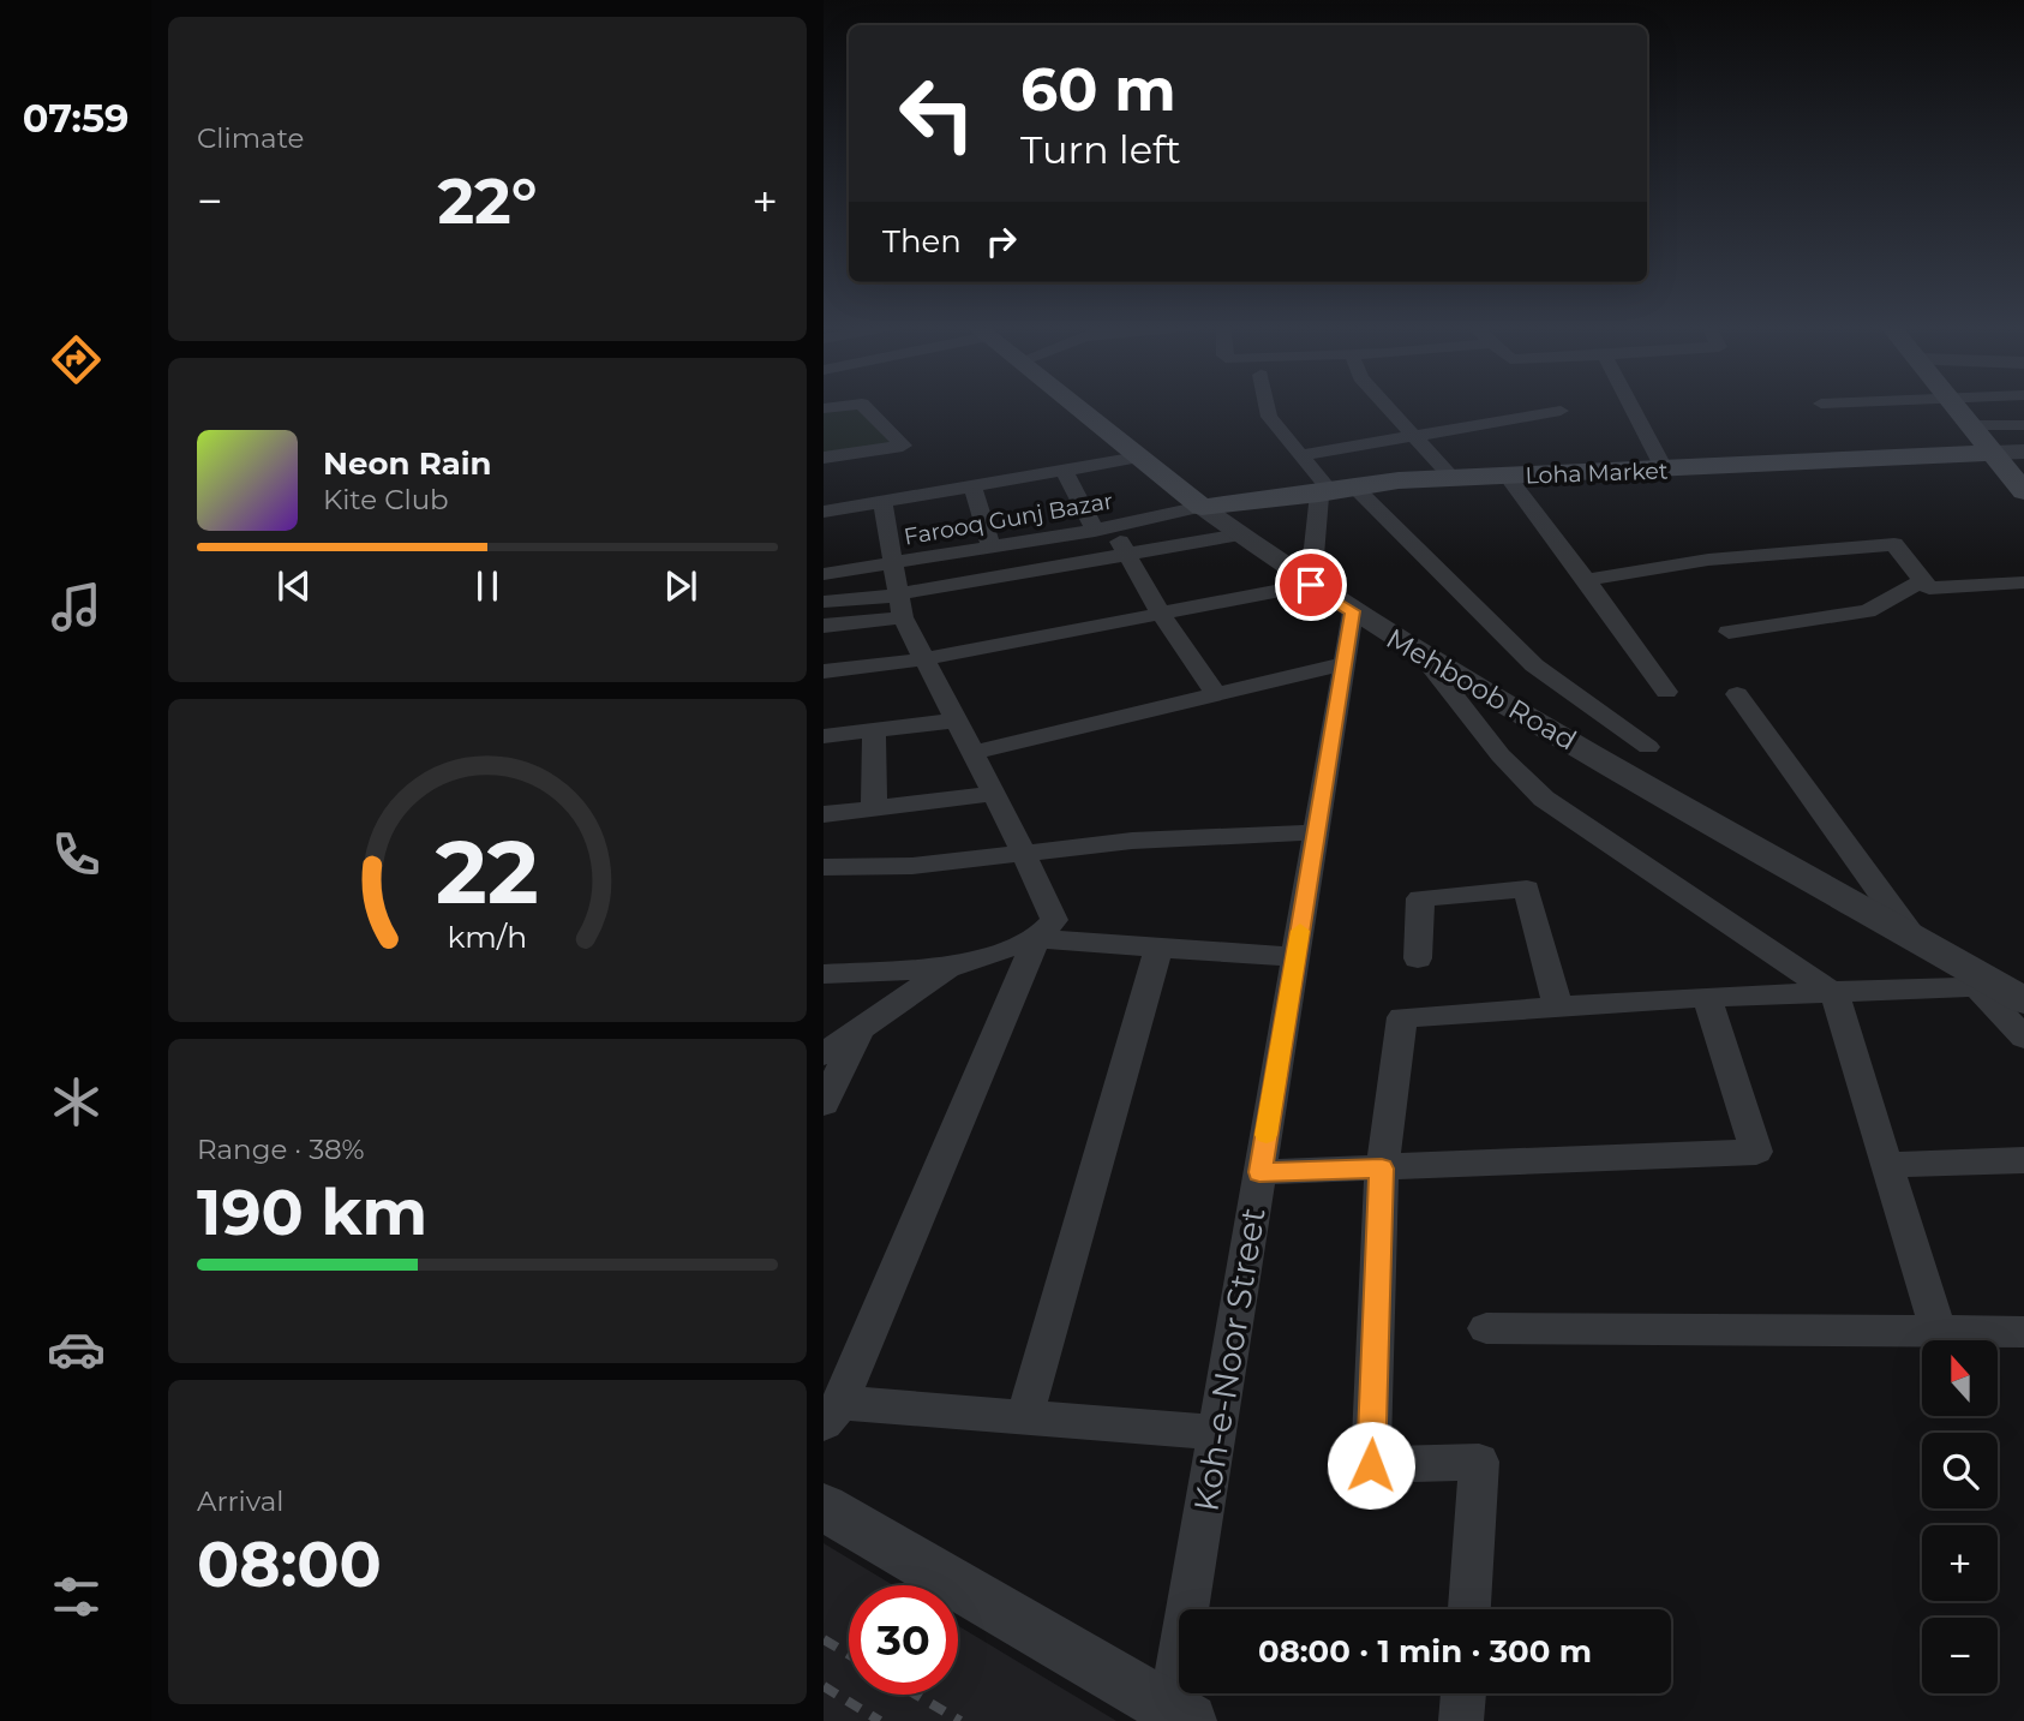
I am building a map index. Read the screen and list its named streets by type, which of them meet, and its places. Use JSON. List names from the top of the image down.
{
  "streets": {
    "main road": ["Loha Market", "Mehboob Road"],
    "street": ["Farooq Gunj Bazar", "Koh-e-Noor Street"]
  },
  "crossings": [
    ["Loha Market", "Farooq Gunj Bazar"],
    ["Loha Market", "Mehboob Road"],
    ["Farooq Gunj Bazar", "Mehboob Road"],
    ["Mehboob Road", "Koh-e-Noor Street"]
  ],
  "north": "top",
  "page": {
    "tabs": "07:59",
    "tile": [
      "Climate",
      ["Range · 38%", "190 km"],
      ["Arrival", "08:00"]
    ],
    "turn": ["60 m", "Turn left"],
    "heat": ["−", "22°", "+"],
    "then": "Then",
    "song": ["Neon Rain", "Kite Club"],
    "map_buttons": ["+", "−"],
    "limit": "30",
    "trip": "08:00 · 1 min · 300 m",
    "gauge": ["22", "km/h"]
  }
}
